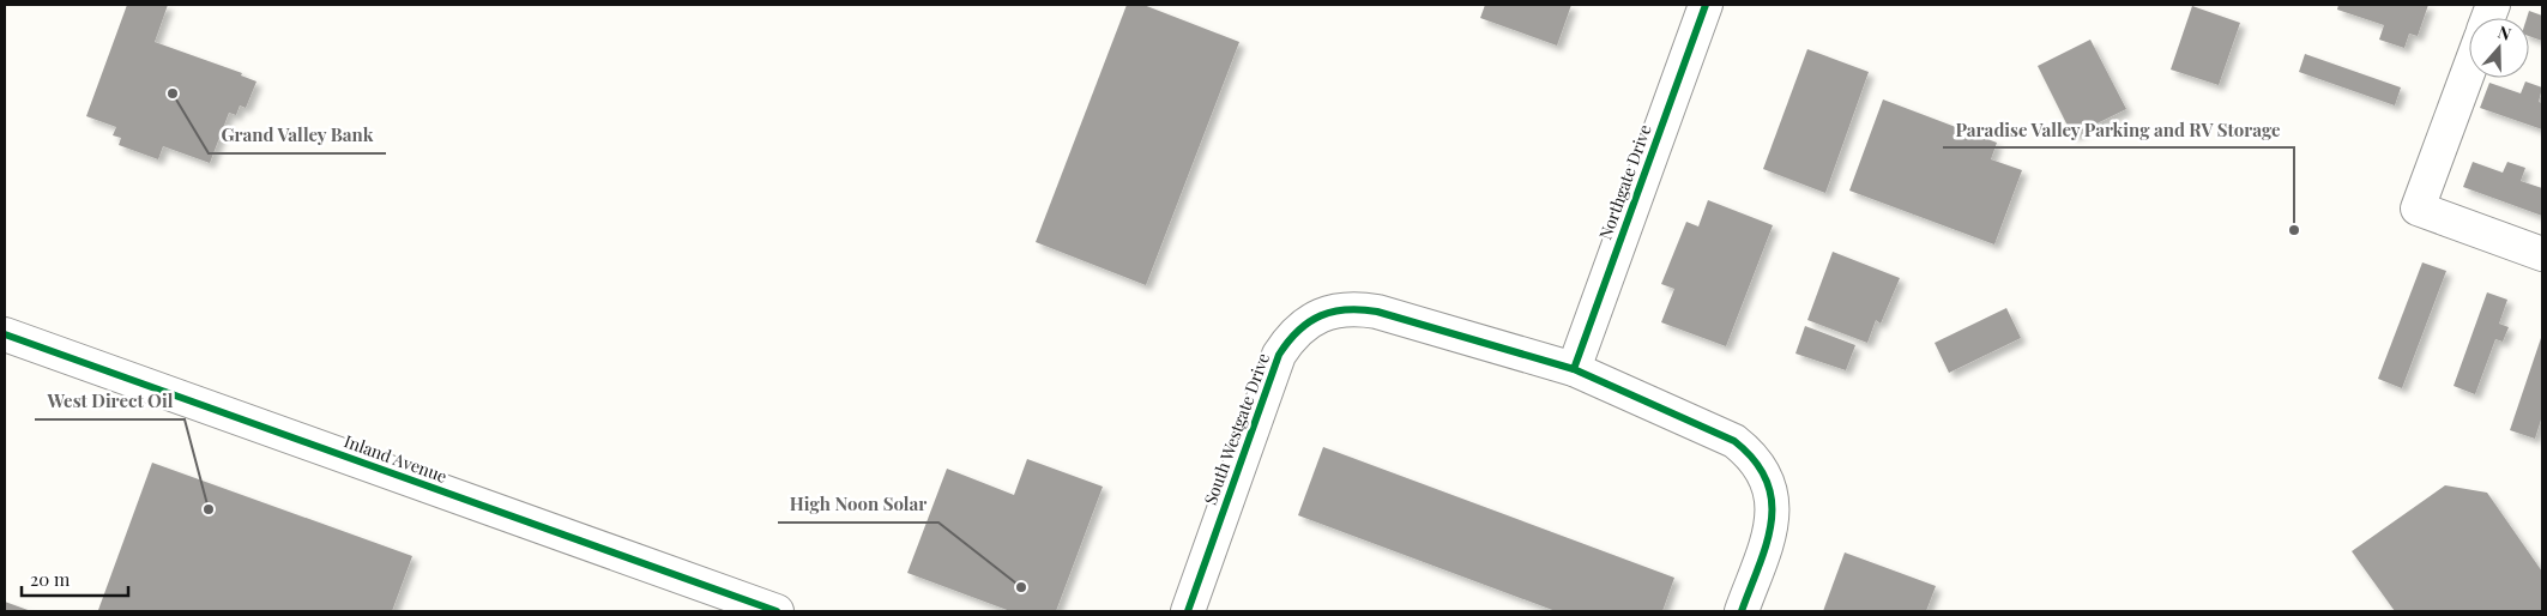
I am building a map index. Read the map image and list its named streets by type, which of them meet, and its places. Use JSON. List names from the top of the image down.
{
  "streets": {
    "street": ["Northgate Drive", "South Westgate Drive", "Inland Avenue"]
  },
  "crossings": [
    ["Northgate Drive", "South Westgate Drive"]
  ],
  "places": [
    "Grand Valley Bank",
    "Paradise Valley Parking and RV Storage",
    "West Direct Oil",
    "High Noon Solar"
  ],
  "scale_bar": "20 m",
  "north": "top"
}
